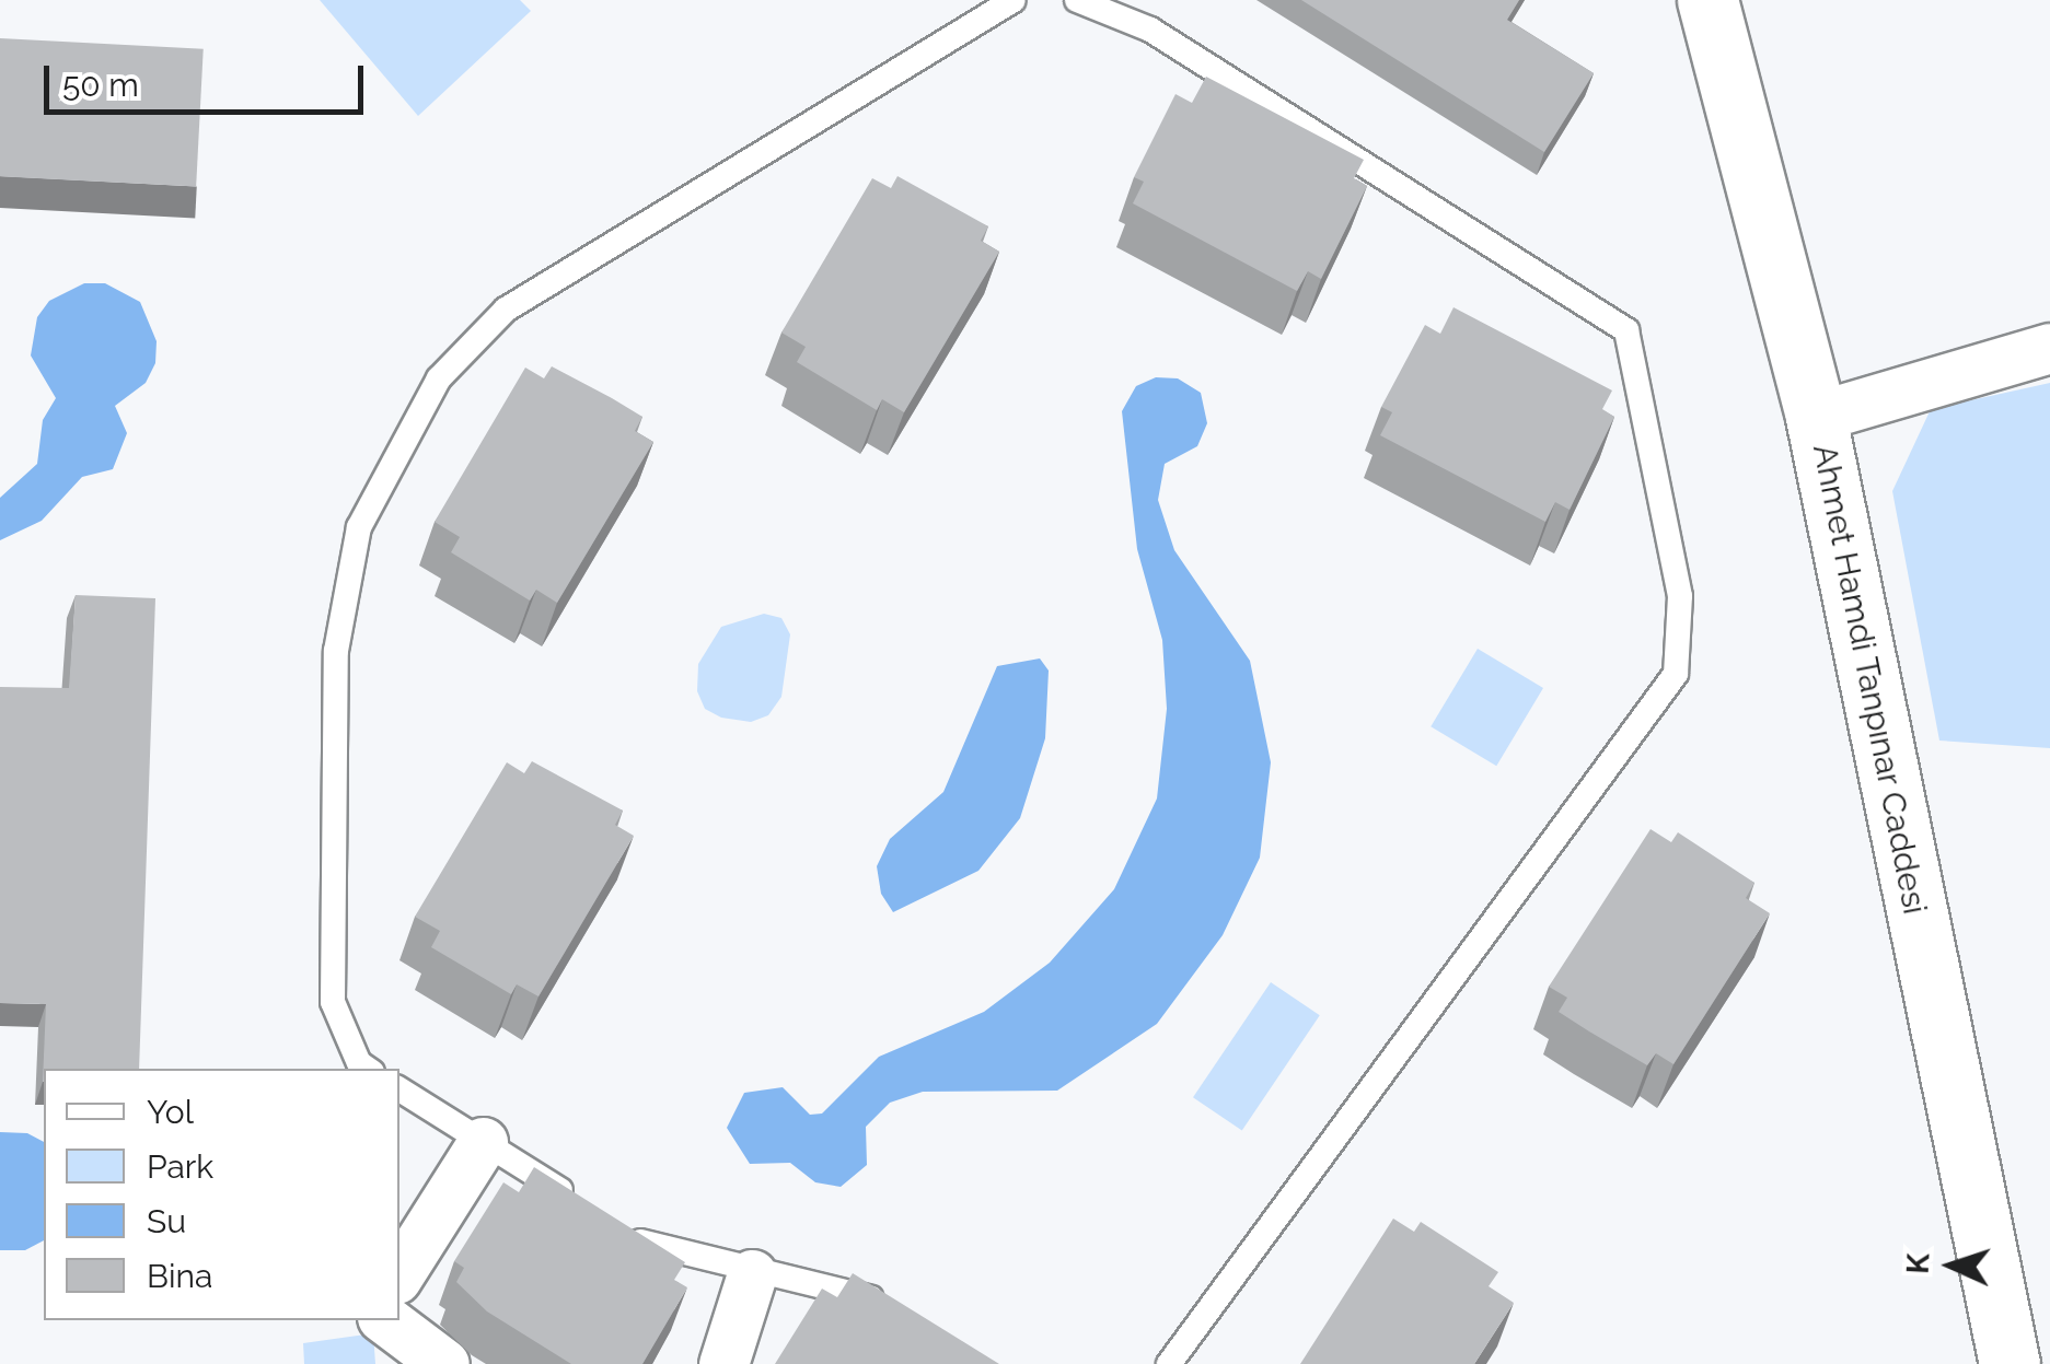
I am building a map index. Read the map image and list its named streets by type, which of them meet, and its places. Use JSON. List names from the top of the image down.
{
  "streets": {
    "street": ["Ahmet Hamdi Tanpınar Caddesi"]
  },
  "legend": [
    "Yol",
    "Park",
    "Su",
    "Bina"
  ],
  "scale_bar": "50 m",
  "north": "left"
}
